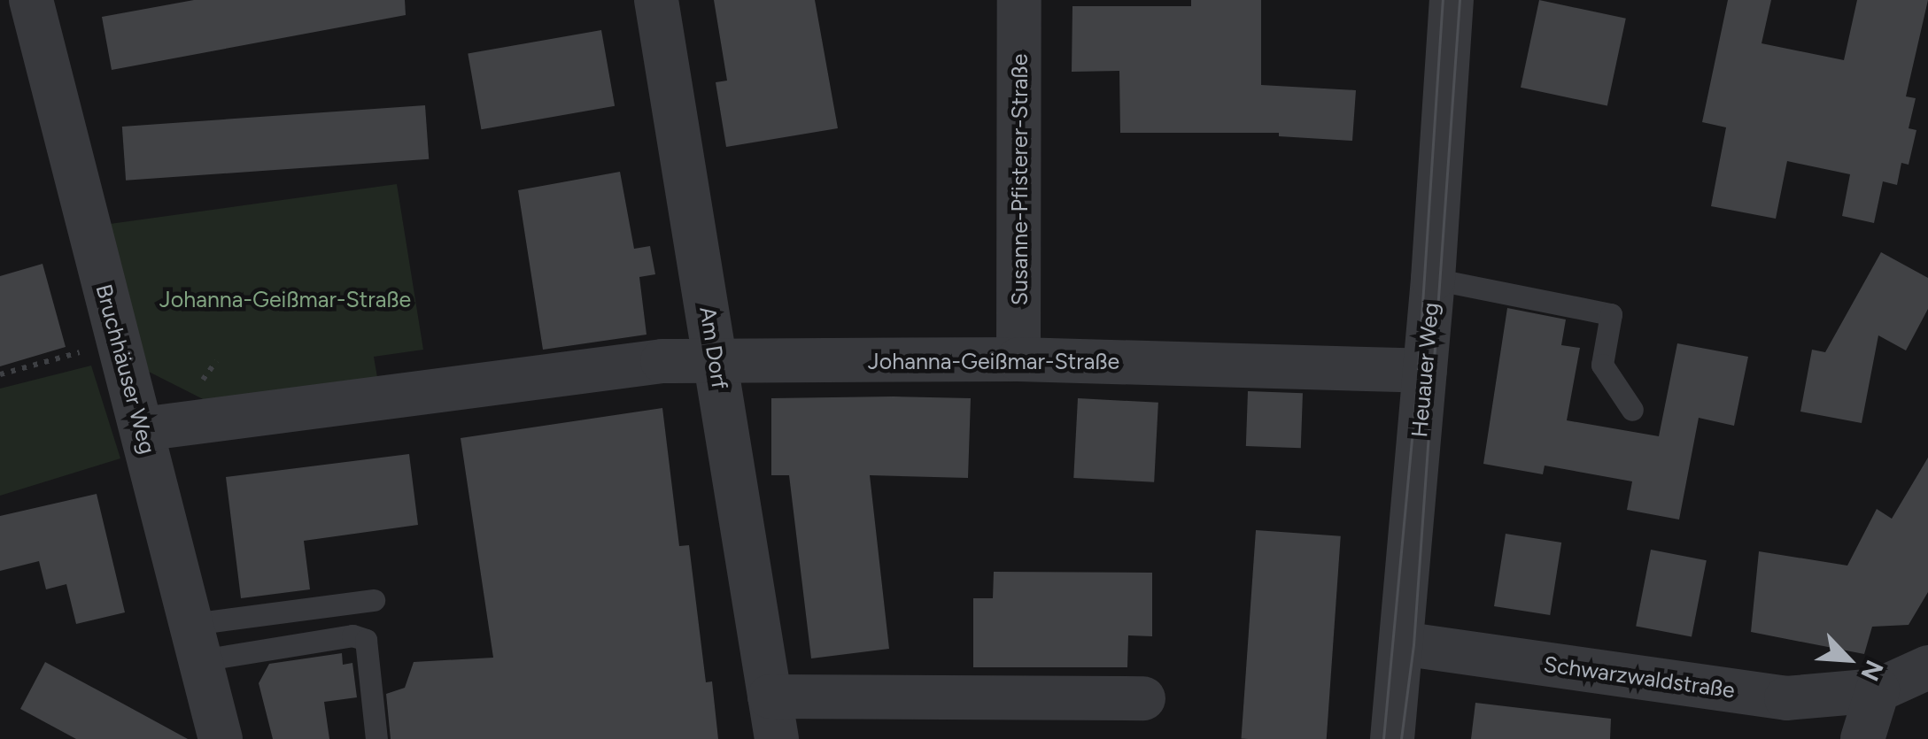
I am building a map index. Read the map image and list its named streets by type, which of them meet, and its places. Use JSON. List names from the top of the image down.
{
  "streets": {
    "street": [
      "Susanne-Pfisterer-Straße",
      "Am Dorf",
      "Johanna-Geißmar-Straße",
      "Bruchhäuser Weg",
      "Heuauer Weg",
      "Schwarzwaldstraße"
    ]
  },
  "crossings": [
    ["Susanne-Pfisterer-Straße", "Johanna-Geißmar-Straße"],
    ["Am Dorf", "Johanna-Geißmar-Straße"],
    ["Johanna-Geißmar-Straße", "Bruchhäuser Weg"],
    ["Johanna-Geißmar-Straße", "Heuauer Weg"],
    ["Heuauer Weg", "Schwarzwaldstraße"]
  ],
  "parks": ["Johanna-Geißmar-Straße"],
  "north": "bottom right"
}
